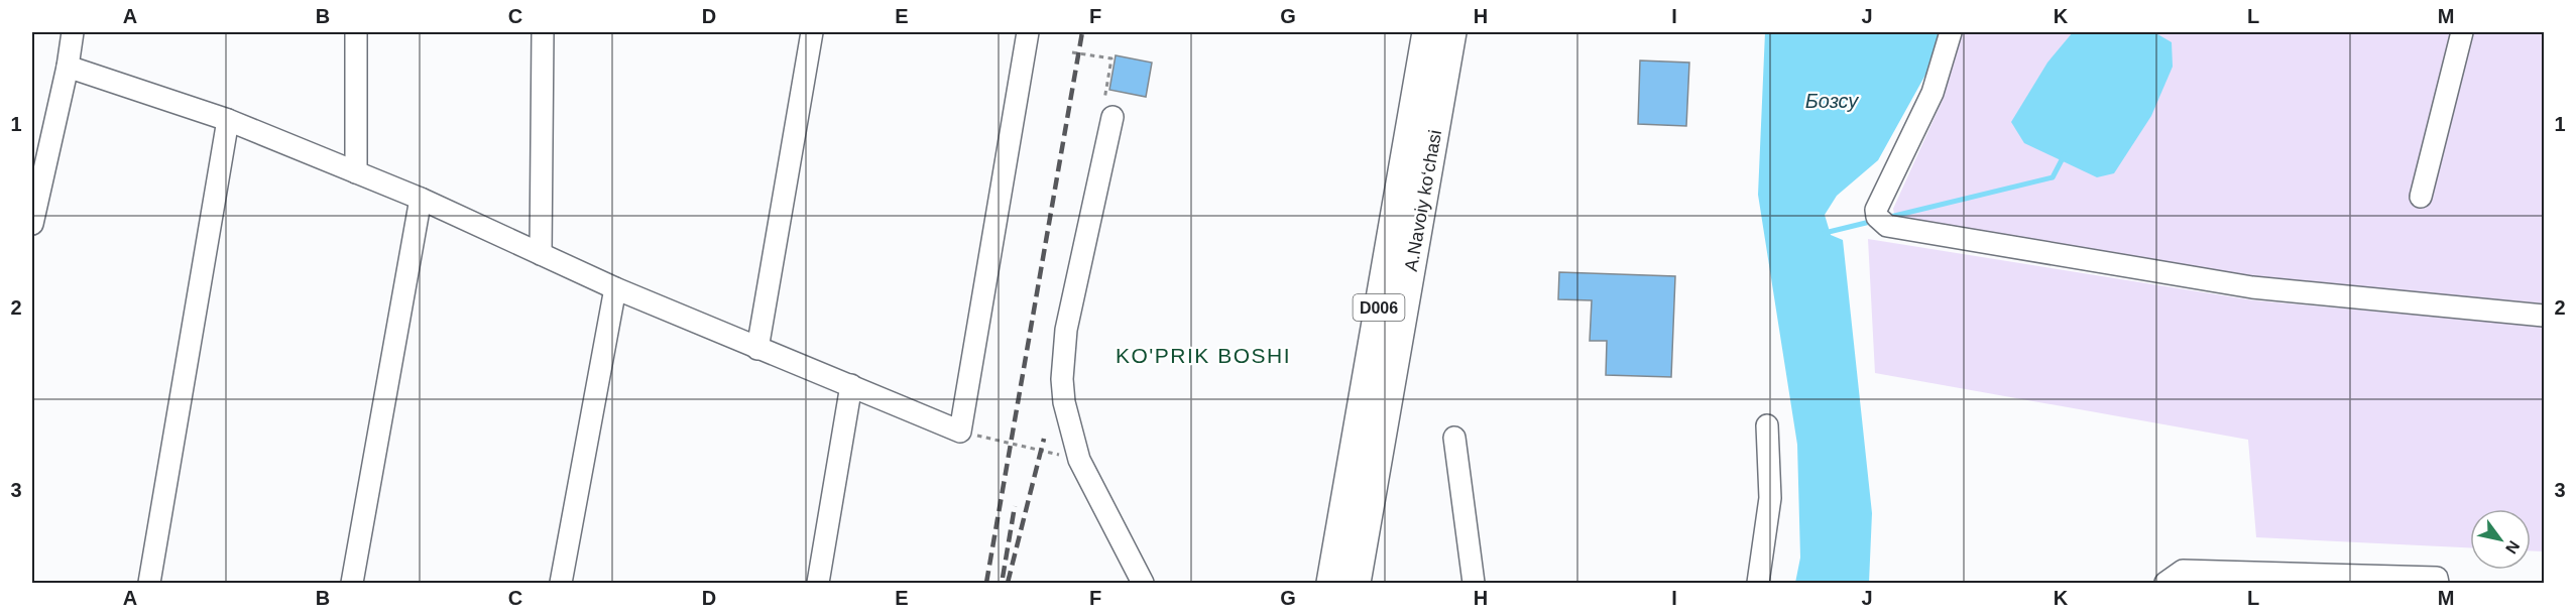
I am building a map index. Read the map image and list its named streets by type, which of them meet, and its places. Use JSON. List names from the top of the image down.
{
  "streets": {
    "main road": ["A.Navoiy ko‘chasi", "D006"]
  },
  "districts": ["KO'PRIK BOSHI"],
  "water": ["Бозсу"],
  "north": "bottom right",
  "grid": {
    "columns": [
      "A",
      "B",
      "C",
      "D",
      "E",
      "F",
      "G",
      "H",
      "I",
      "J",
      "K",
      "L",
      "M"
    ],
    "rows": ["1", "2", "3"]
  }
}
